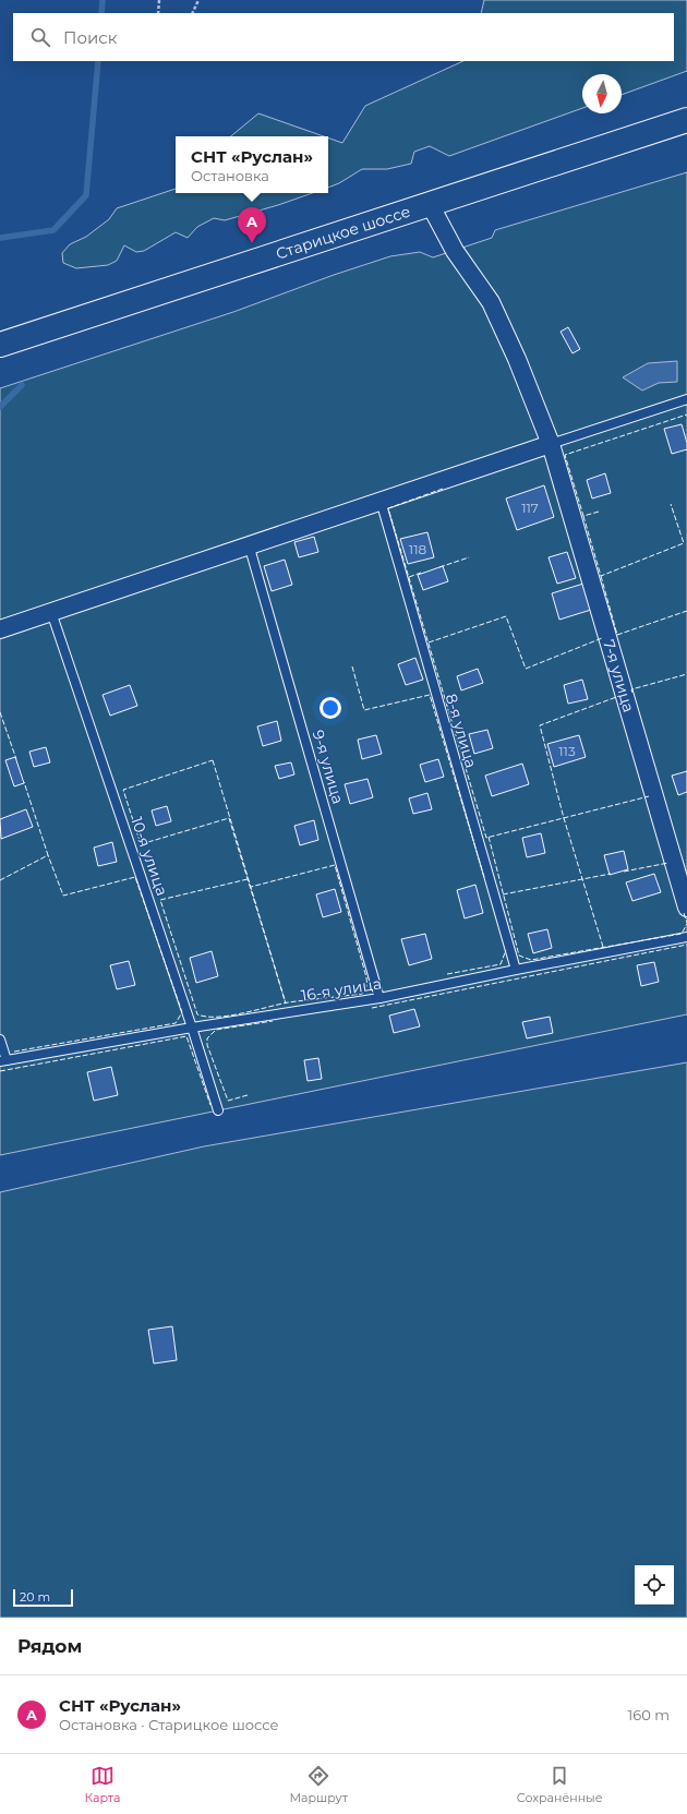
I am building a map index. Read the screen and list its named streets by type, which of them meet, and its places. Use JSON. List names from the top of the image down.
{
  "streets": {
    "main road": ["Старицкое шоссе"],
    "street": ["7-я улица"],
    "lane": [
      "8-я улица",
      "9-я улица",
      "10-я улица",
      "16-я улица"
    ]
  },
  "crossings": [
    ["Старицкое шоссе", "7-я улица"],
    ["8-я улица", "16-я улица"],
    ["9-я улица", "16-я улица"],
    ["10-я улица", "16-я улица"]
  ],
  "house_numbers": ["117", "118", "113"],
  "scale_bar": "20 m",
  "north": "bottom",
  "page": {
    "search": "Поиск",
    "popup": ["СНТ «Руслан»", "Остановка"],
    "pins": "A",
    "scale": "20 m",
    "heading": "Рядом",
    "list": [
      {
        "mark": "A",
        "name": "СНТ «Руслан»",
        "note": "Остановка · Старицкое шоссе",
        "value": "160 m"
      }
    ],
    "nav": ["Карта", "Маршрут", "Сохранённые"]
  }
}
